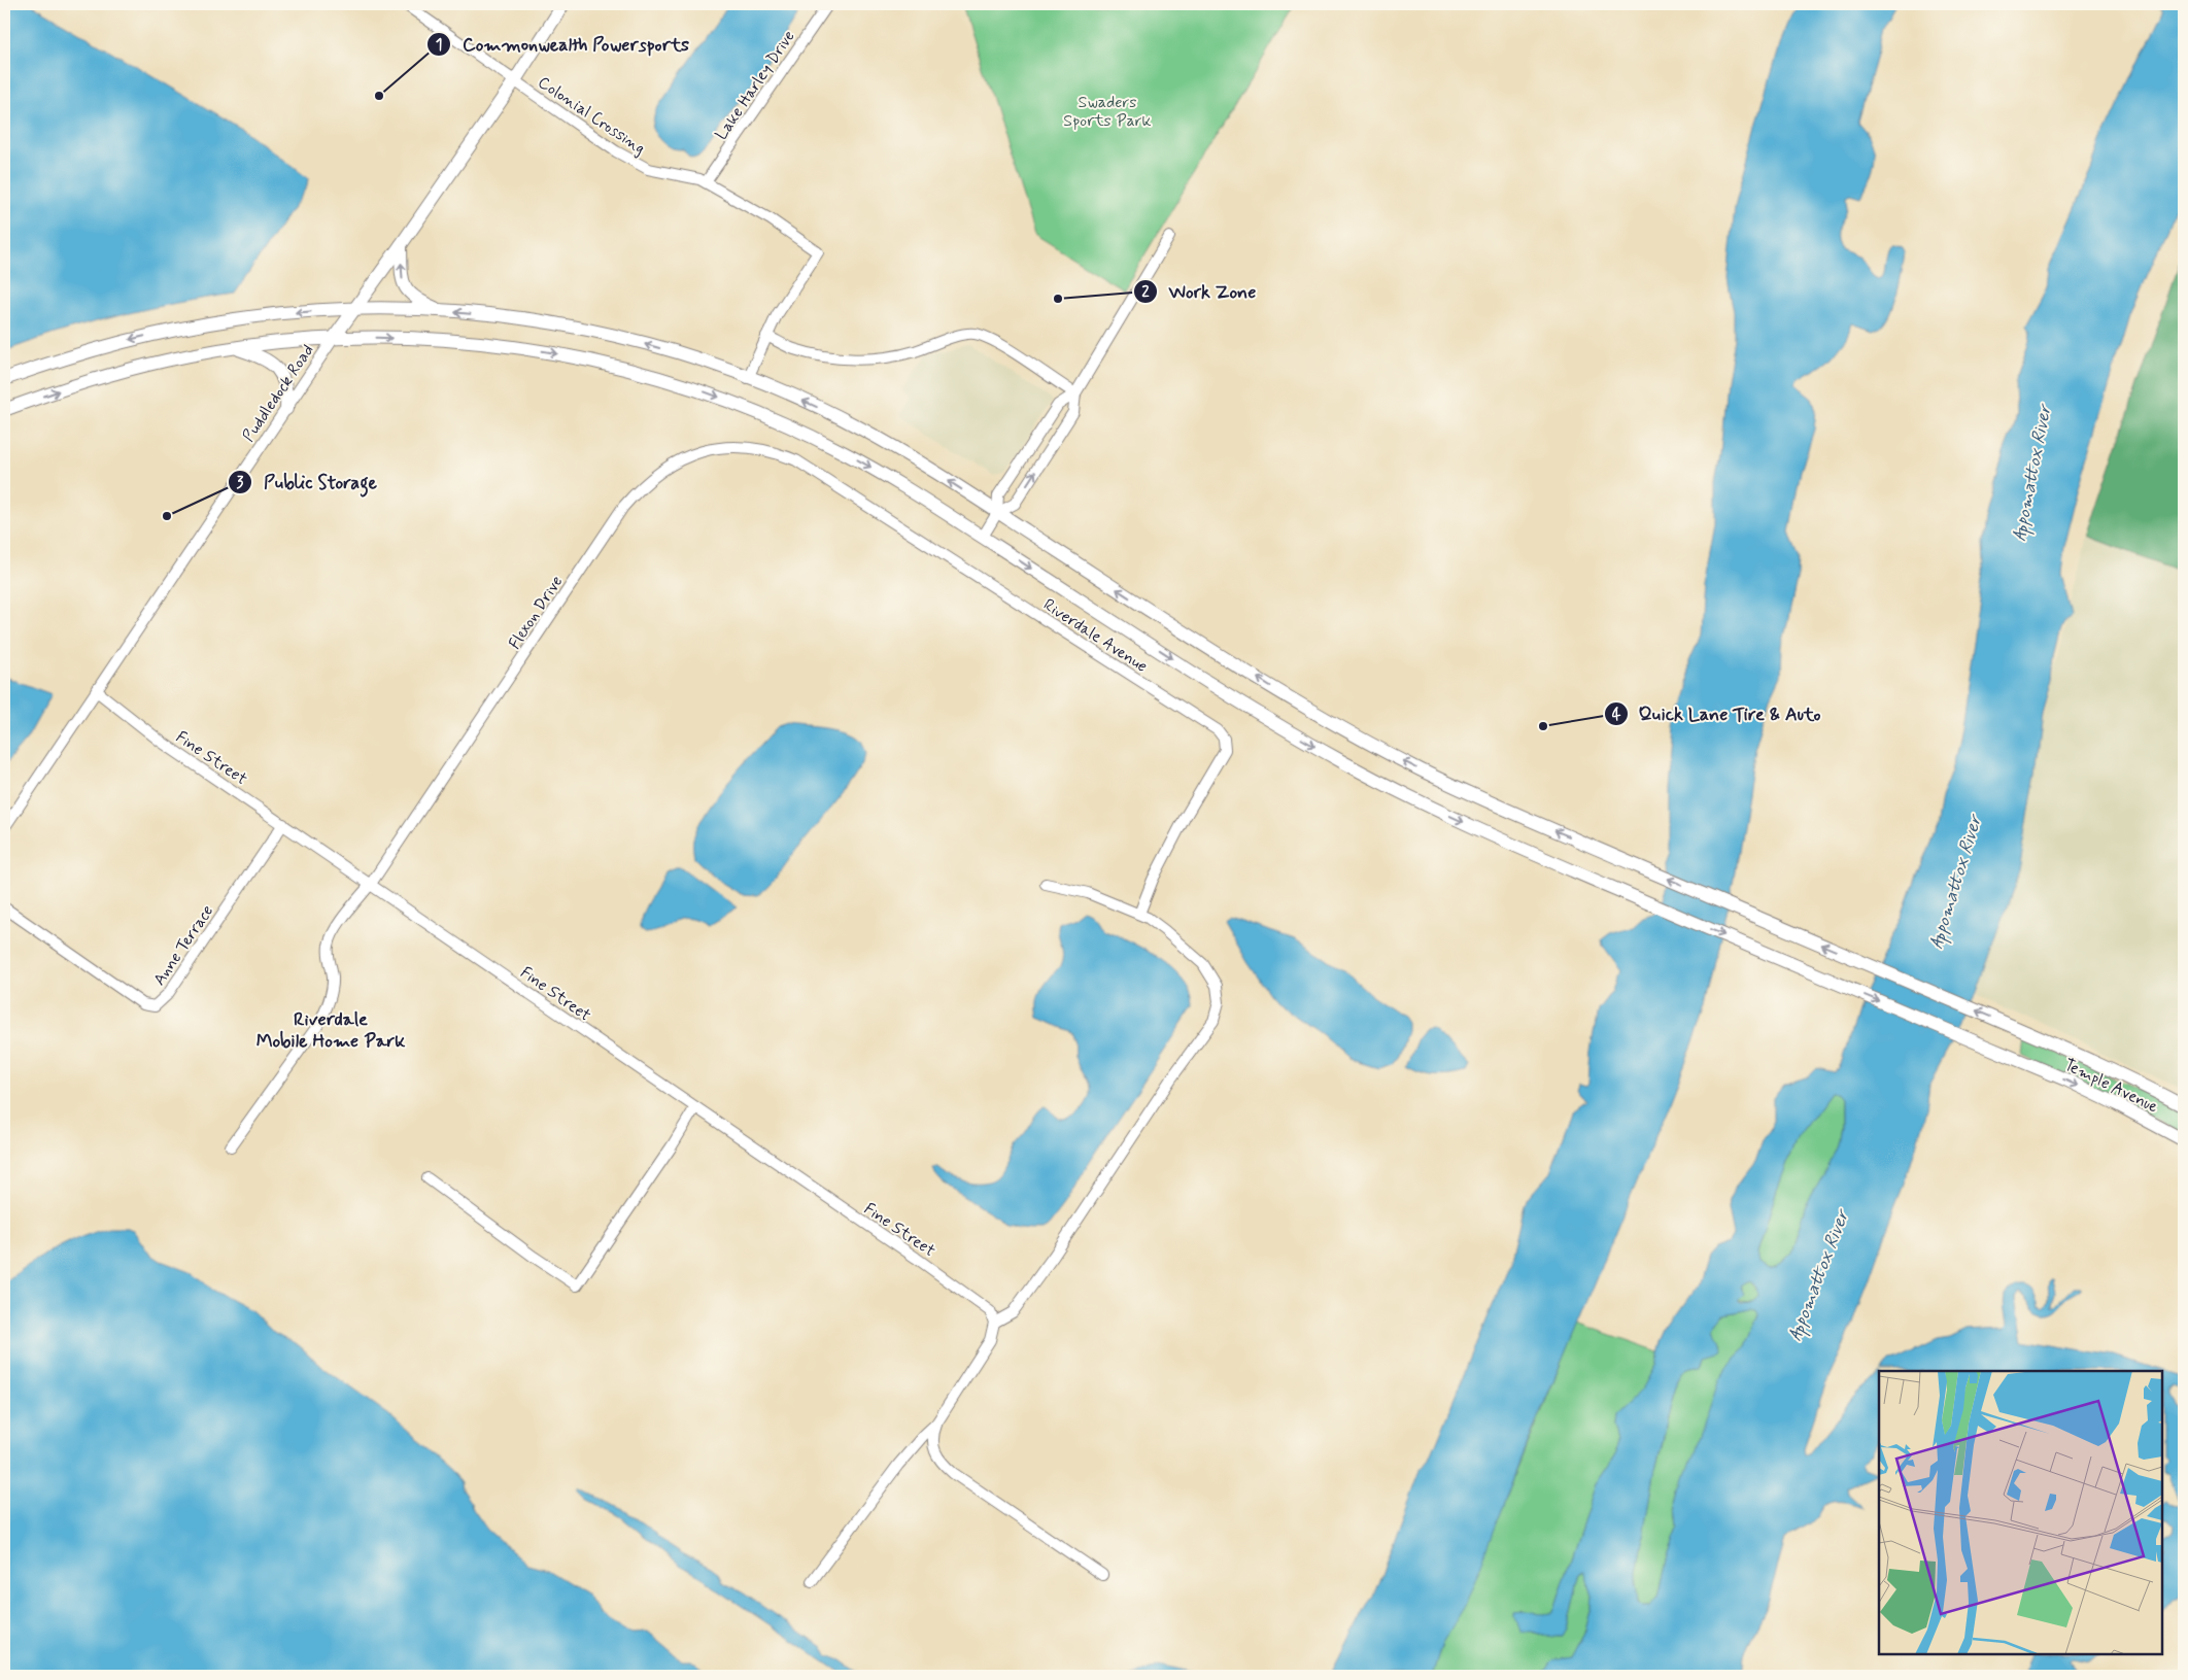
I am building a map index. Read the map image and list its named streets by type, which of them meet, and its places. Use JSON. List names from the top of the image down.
{
  "streets": {
    "main road": ["Puddledock Road", "Temple Avenue"],
    "street": [
      "Lake Harley Drive",
      "Colonial Crossing",
      "Flexon Drive",
      "Riverdale Avenue",
      "Fine Street",
      "Anne Terrace"
    ]
  },
  "crossings": [
    ["Lake Harley Drive", "Colonial Crossing"],
    ["Colonial Crossing", "Puddledock Road"],
    ["Puddledock Road", "Fine Street"],
    ["Puddledock Road", "Temple Avenue"],
    ["Flexon Drive", "Riverdale Avenue"],
    ["Flexon Drive", "Fine Street"],
    ["Fine Street", "Anne Terrace"]
  ],
  "districts": ["Riverdale Mobile Home Park"],
  "water": ["Appomattox River"],
  "parks": ["Swaders Sports Park"],
  "places": [
    "Commonwealth Powersports",
    "Work Zone",
    "Public Storage",
    "Quick Lane Tire & Auto"
  ]
}
